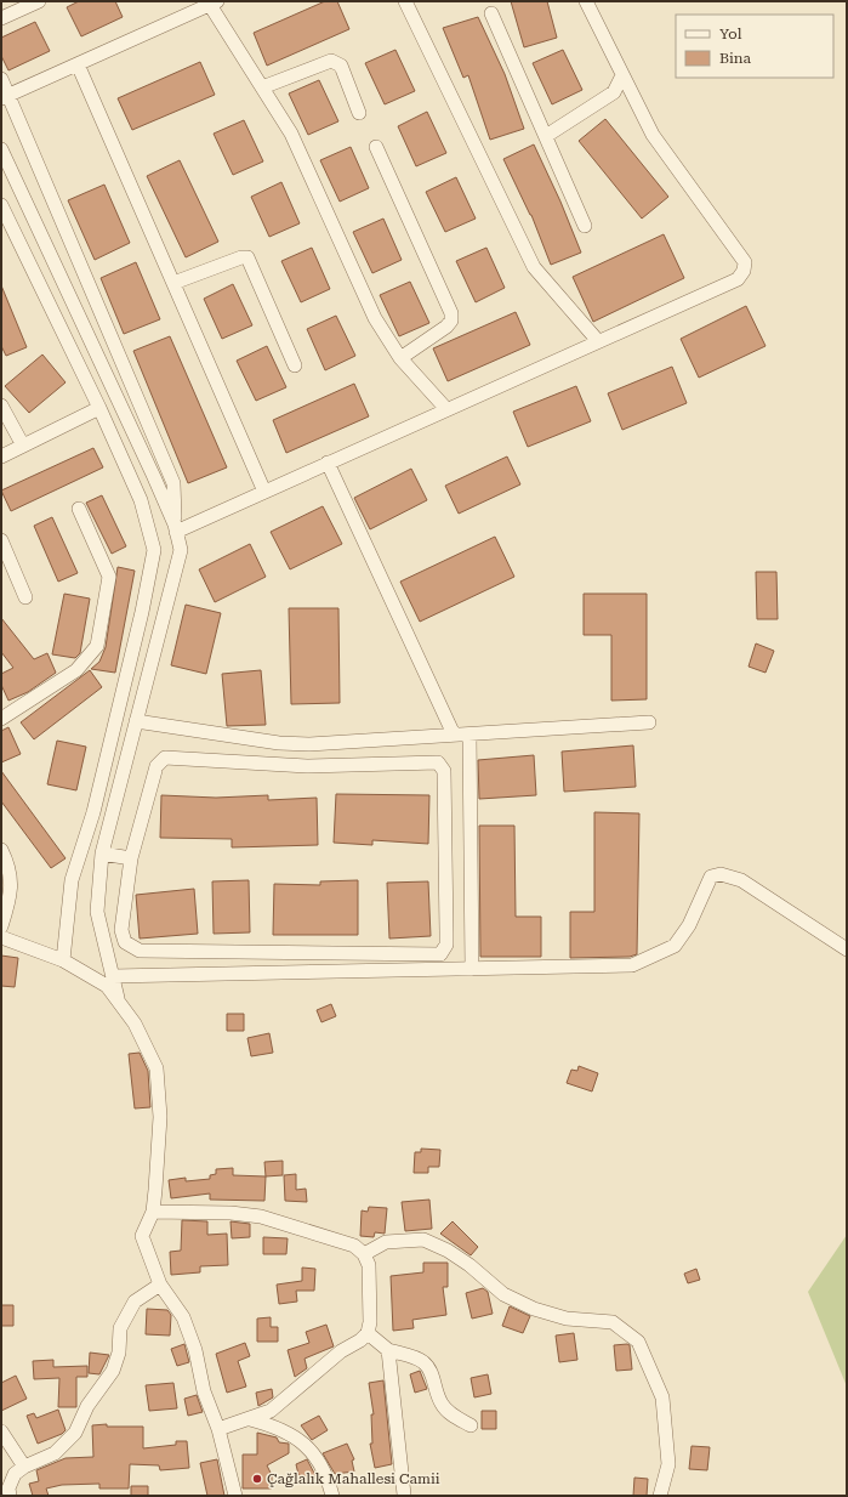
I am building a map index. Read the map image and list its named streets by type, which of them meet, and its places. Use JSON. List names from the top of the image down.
{
  "places": ["Çağlalık Mahallesi Camii"],
  "legend": ["Yol", "Bina"]
}
